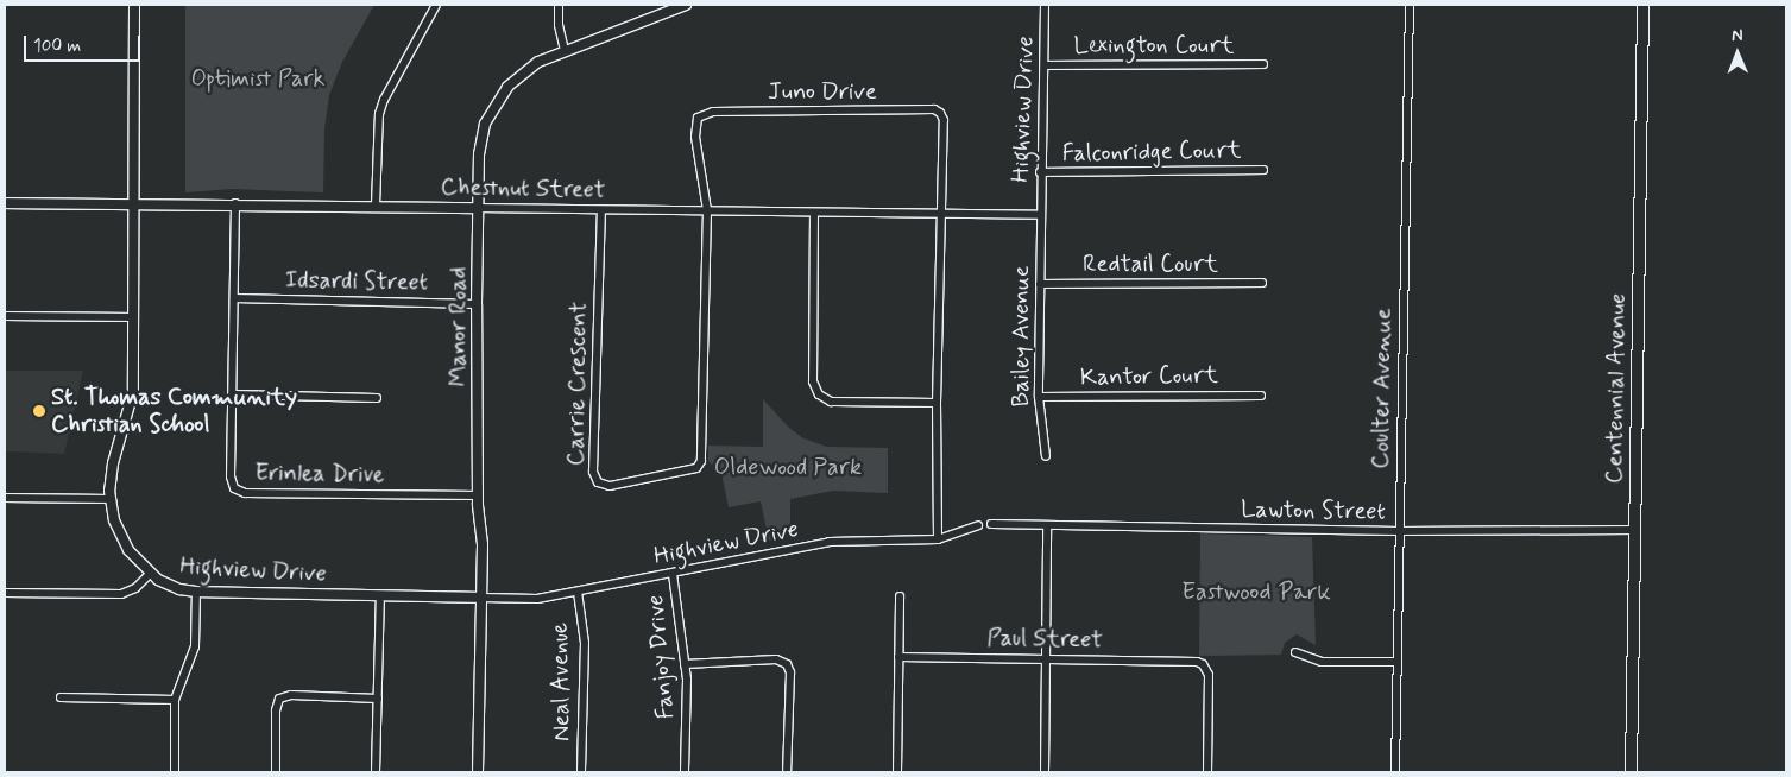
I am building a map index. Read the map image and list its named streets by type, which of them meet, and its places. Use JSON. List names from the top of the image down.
{
  "streets": {
    "main road": ["Centennial Avenue"],
    "street": [
      "Lexington Court",
      "Juno Drive",
      "Highview Drive",
      "Falconridge Court",
      "Chestnut Street",
      "Redtail Court",
      "Idsardi Street",
      "Manor Road",
      "Bailey Avenue",
      "Kantor Court",
      "Carrie Crescent",
      "Coulter Avenue",
      "Erinlea Drive",
      "Lawton Street",
      "Paul Street",
      "Fanjoy Drive",
      "Neal Avenue"
    ]
  },
  "crossings": [
    ["Lexington Court", "Highview Drive"],
    ["Juno Drive", "Chestnut Street"],
    ["Juno Drive", "Carrie Crescent"],
    ["Highview Drive", "Falconridge Court"],
    ["Highview Drive", "Chestnut Street"],
    ["Highview Drive", "Manor Road"],
    ["Highview Drive", "Bailey Avenue"],
    ["Highview Drive", "Fanjoy Drive"],
    ["Highview Drive", "Neal Avenue"],
    ["Chestnut Street", "Manor Road"],
    ["Chestnut Street", "Bailey Avenue"],
    ["Chestnut Street", "Carrie Crescent"],
    ["Chestnut Street", "Erinlea Drive"],
    ["Redtail Court", "Bailey Avenue"],
    ["Idsardi Street", "Manor Road"],
    ["Idsardi Street", "Erinlea Drive"],
    ["Manor Road", "Erinlea Drive"],
    ["Bailey Avenue", "Kantor Court"],
    ["Coulter Avenue", "Lawton Street"],
    ["Centennial Avenue", "Lawton Street"]
  ],
  "parks": ["Optimist Park", "Oldewood Park", "Eastwood Park"],
  "places": ["St. Thomas Community Christian School"],
  "scale_bar": "100 m",
  "north": "top"
}
